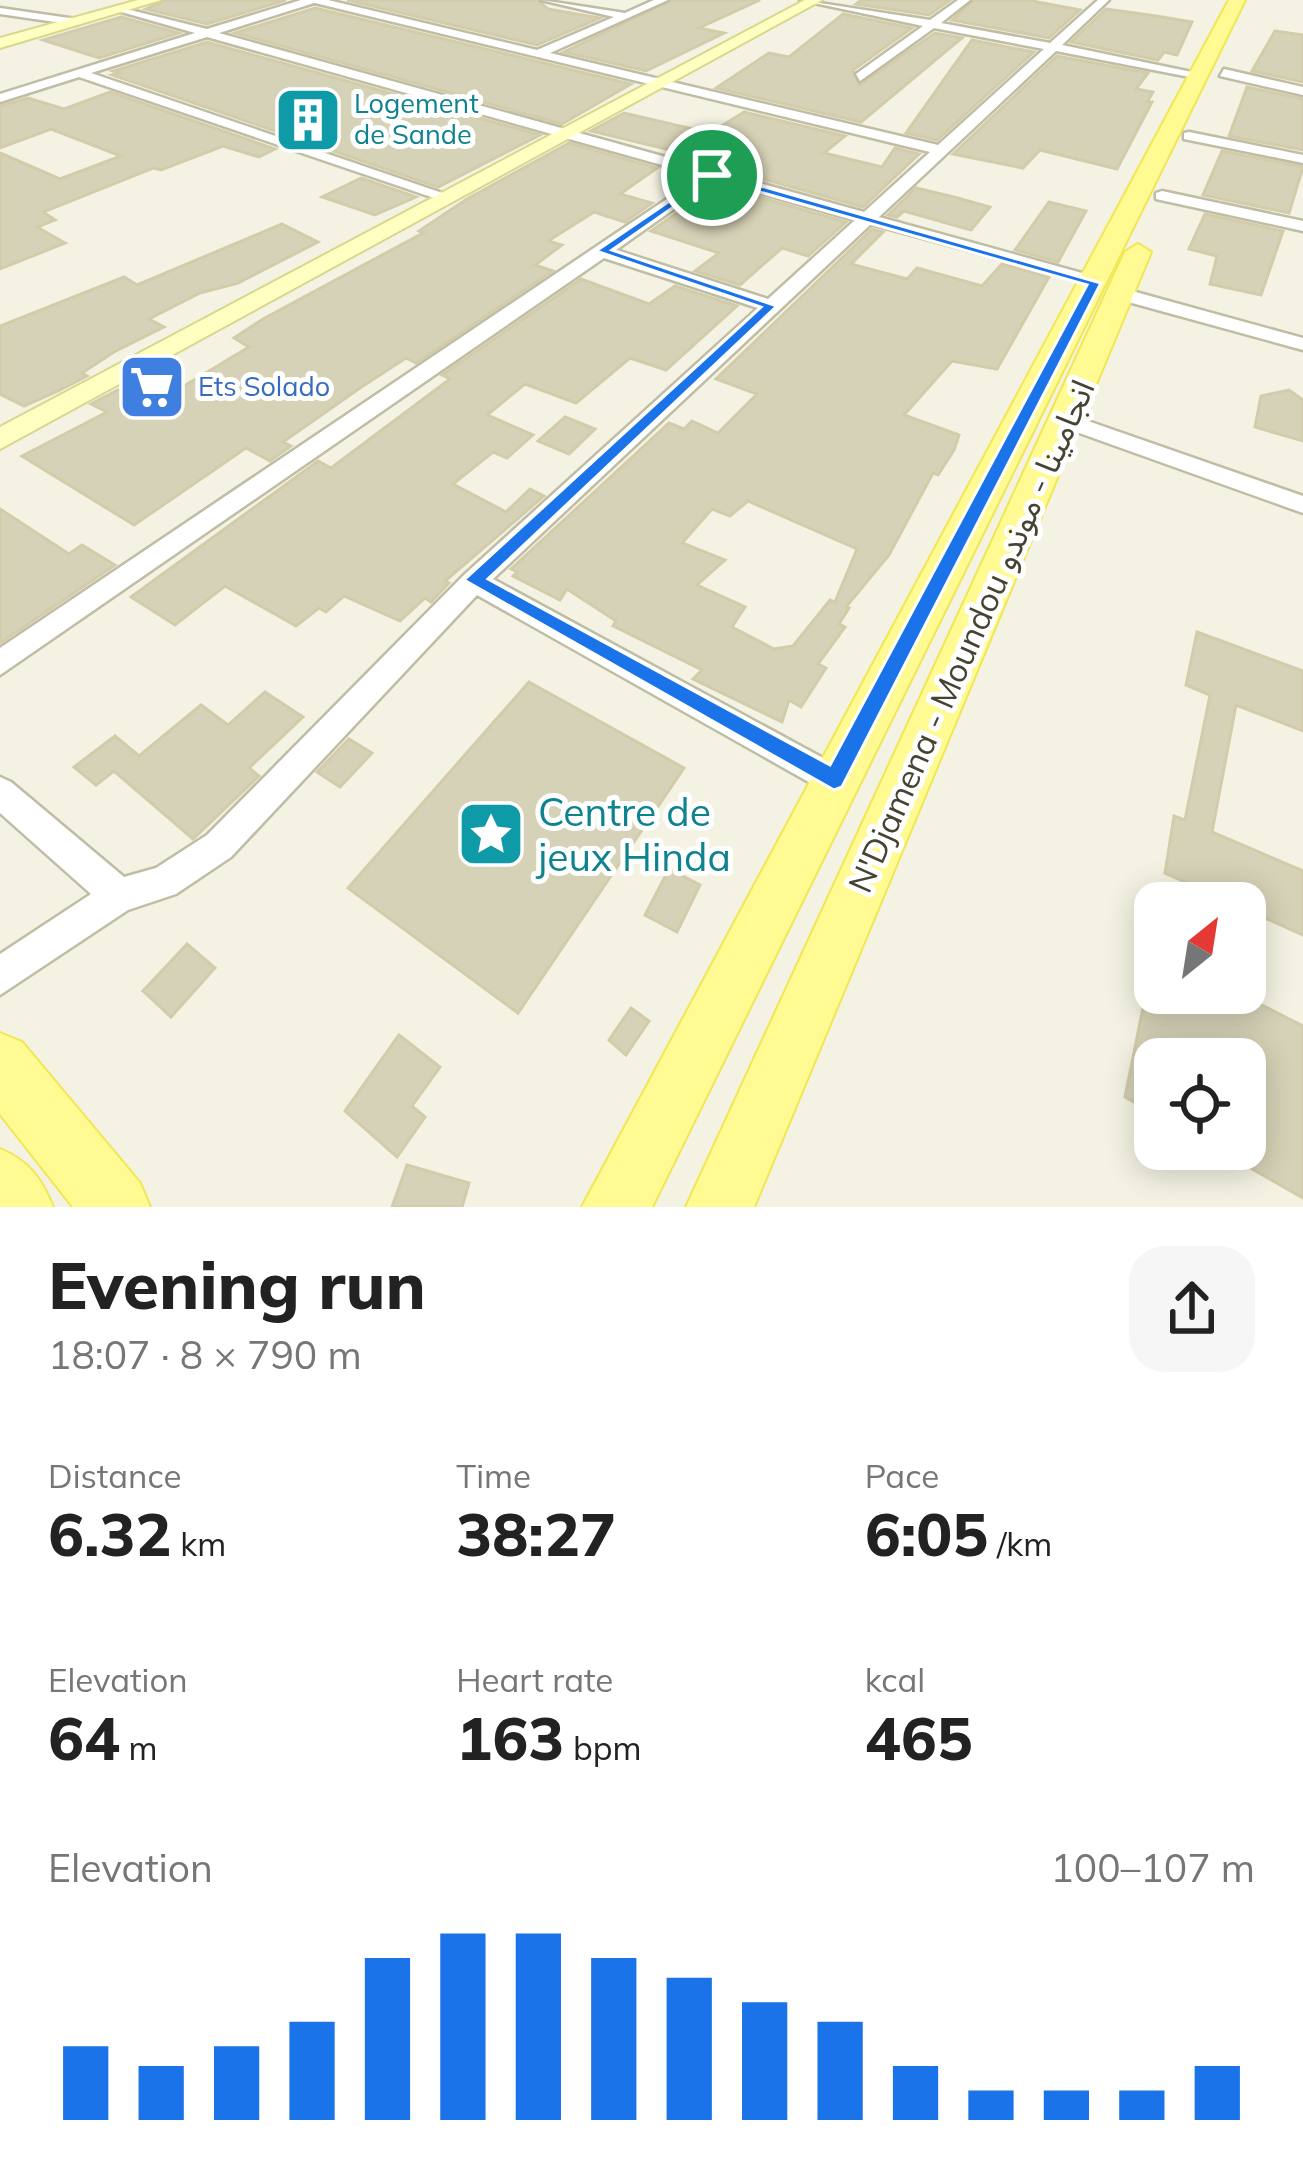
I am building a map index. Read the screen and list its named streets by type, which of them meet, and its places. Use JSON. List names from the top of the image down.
{
  "streets": {
    "main road": ["N'Djamena - Moundou انجامينا - موندو"]
  },
  "places": {
    "building": ["Logement de Sande"],
    "supermarket": ["Ets Solado"],
    "place": ["Centre de jeux Hinda"]
  },
  "north": "top right",
  "page": {
    "heading": ["Evening run", "18:07 · 8 × 790 m"],
    "stats": [
      ["Distance", "6.32 km"],
      ["Time", "38:27"],
      ["Pace", "6:05 /km"],
      ["Elevation", "64 m"],
      ["Heart rate", "163 bpm"],
      ["kcal", "465"]
    ],
    "chart": ["Elevation", "100–107 m"]
  }
}
